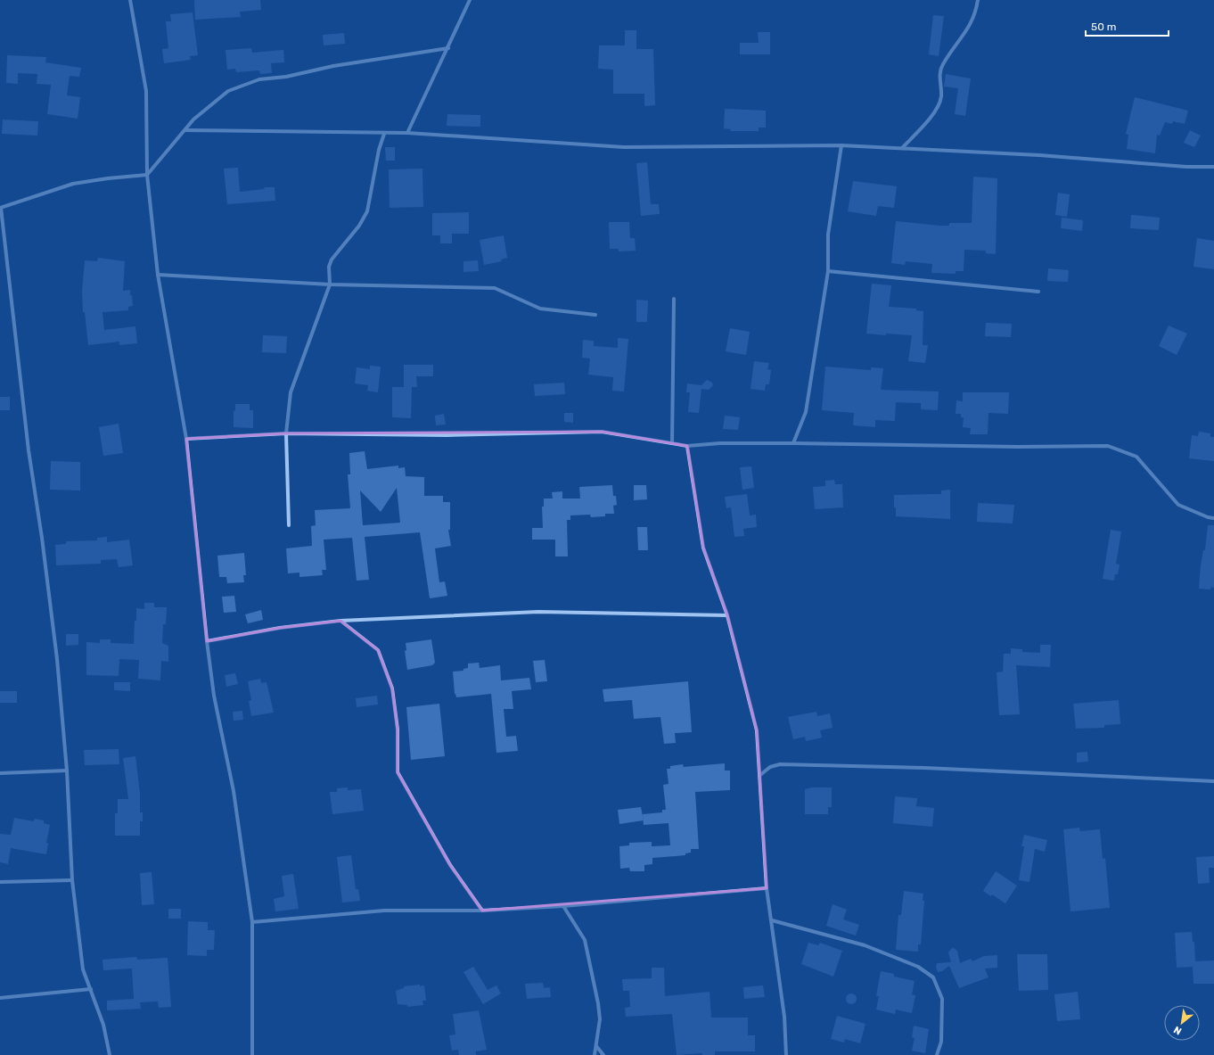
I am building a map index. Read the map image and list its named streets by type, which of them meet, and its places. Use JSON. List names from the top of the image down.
{
  "scale_bar": "50 m",
  "north": "bottom left"
}
